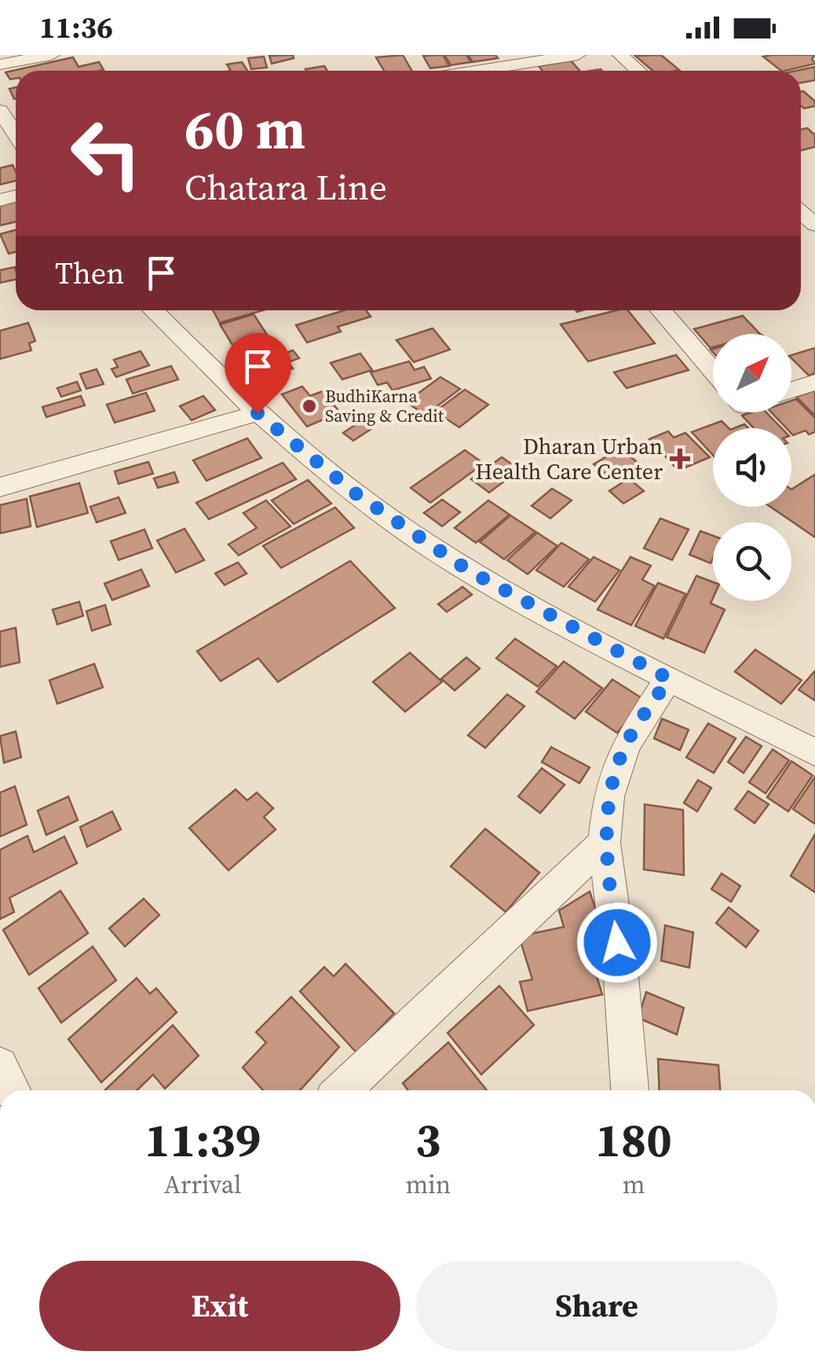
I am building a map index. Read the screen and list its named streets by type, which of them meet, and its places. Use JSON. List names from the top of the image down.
{
  "places": {
    "other": ["BudhiKarna Saving & Credit"],
    "health": ["Dharan Urban Health Care Center"]
  },
  "north": "top right",
  "page": {
    "status": "11:36",
    "turn": ["60 m", "Chatara Line"],
    "then": "Then",
    "eta": [
      "11:39",
      "Arrival",
      "3",
      "min",
      "180",
      "m"
    ],
    "buttons": ["Exit", "Share"]
  }
}
